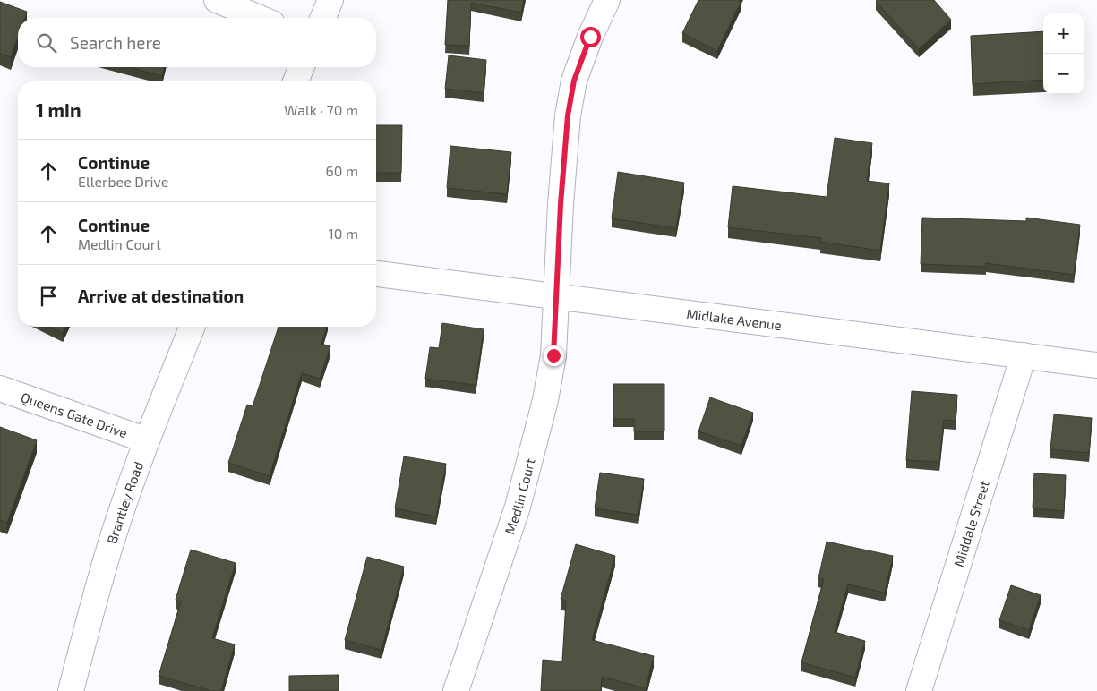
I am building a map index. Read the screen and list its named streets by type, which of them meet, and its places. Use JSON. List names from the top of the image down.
{
  "streets": {
    "street": [
      "Midlake Avenue",
      "Queens Gate Drive",
      "Medlin Court",
      "Brantley Road",
      "Middale Street"
    ]
  },
  "crossings": [
    ["Midlake Avenue", "Medlin Court"],
    ["Midlake Avenue", "Middale Street"],
    ["Queens Gate Drive", "Brantley Road"]
  ],
  "page": {
    "map_buttons": ["+", "−"],
    "search": "Search here",
    "heading": ["1 min", "Walk · 70 m"],
    "list": [
      ["Continue", "Ellerbee Drive", "60 m"],
      ["Continue", "Medlin Court", "10 m"],
      "Arrive at destination"
    ]
  }
}
